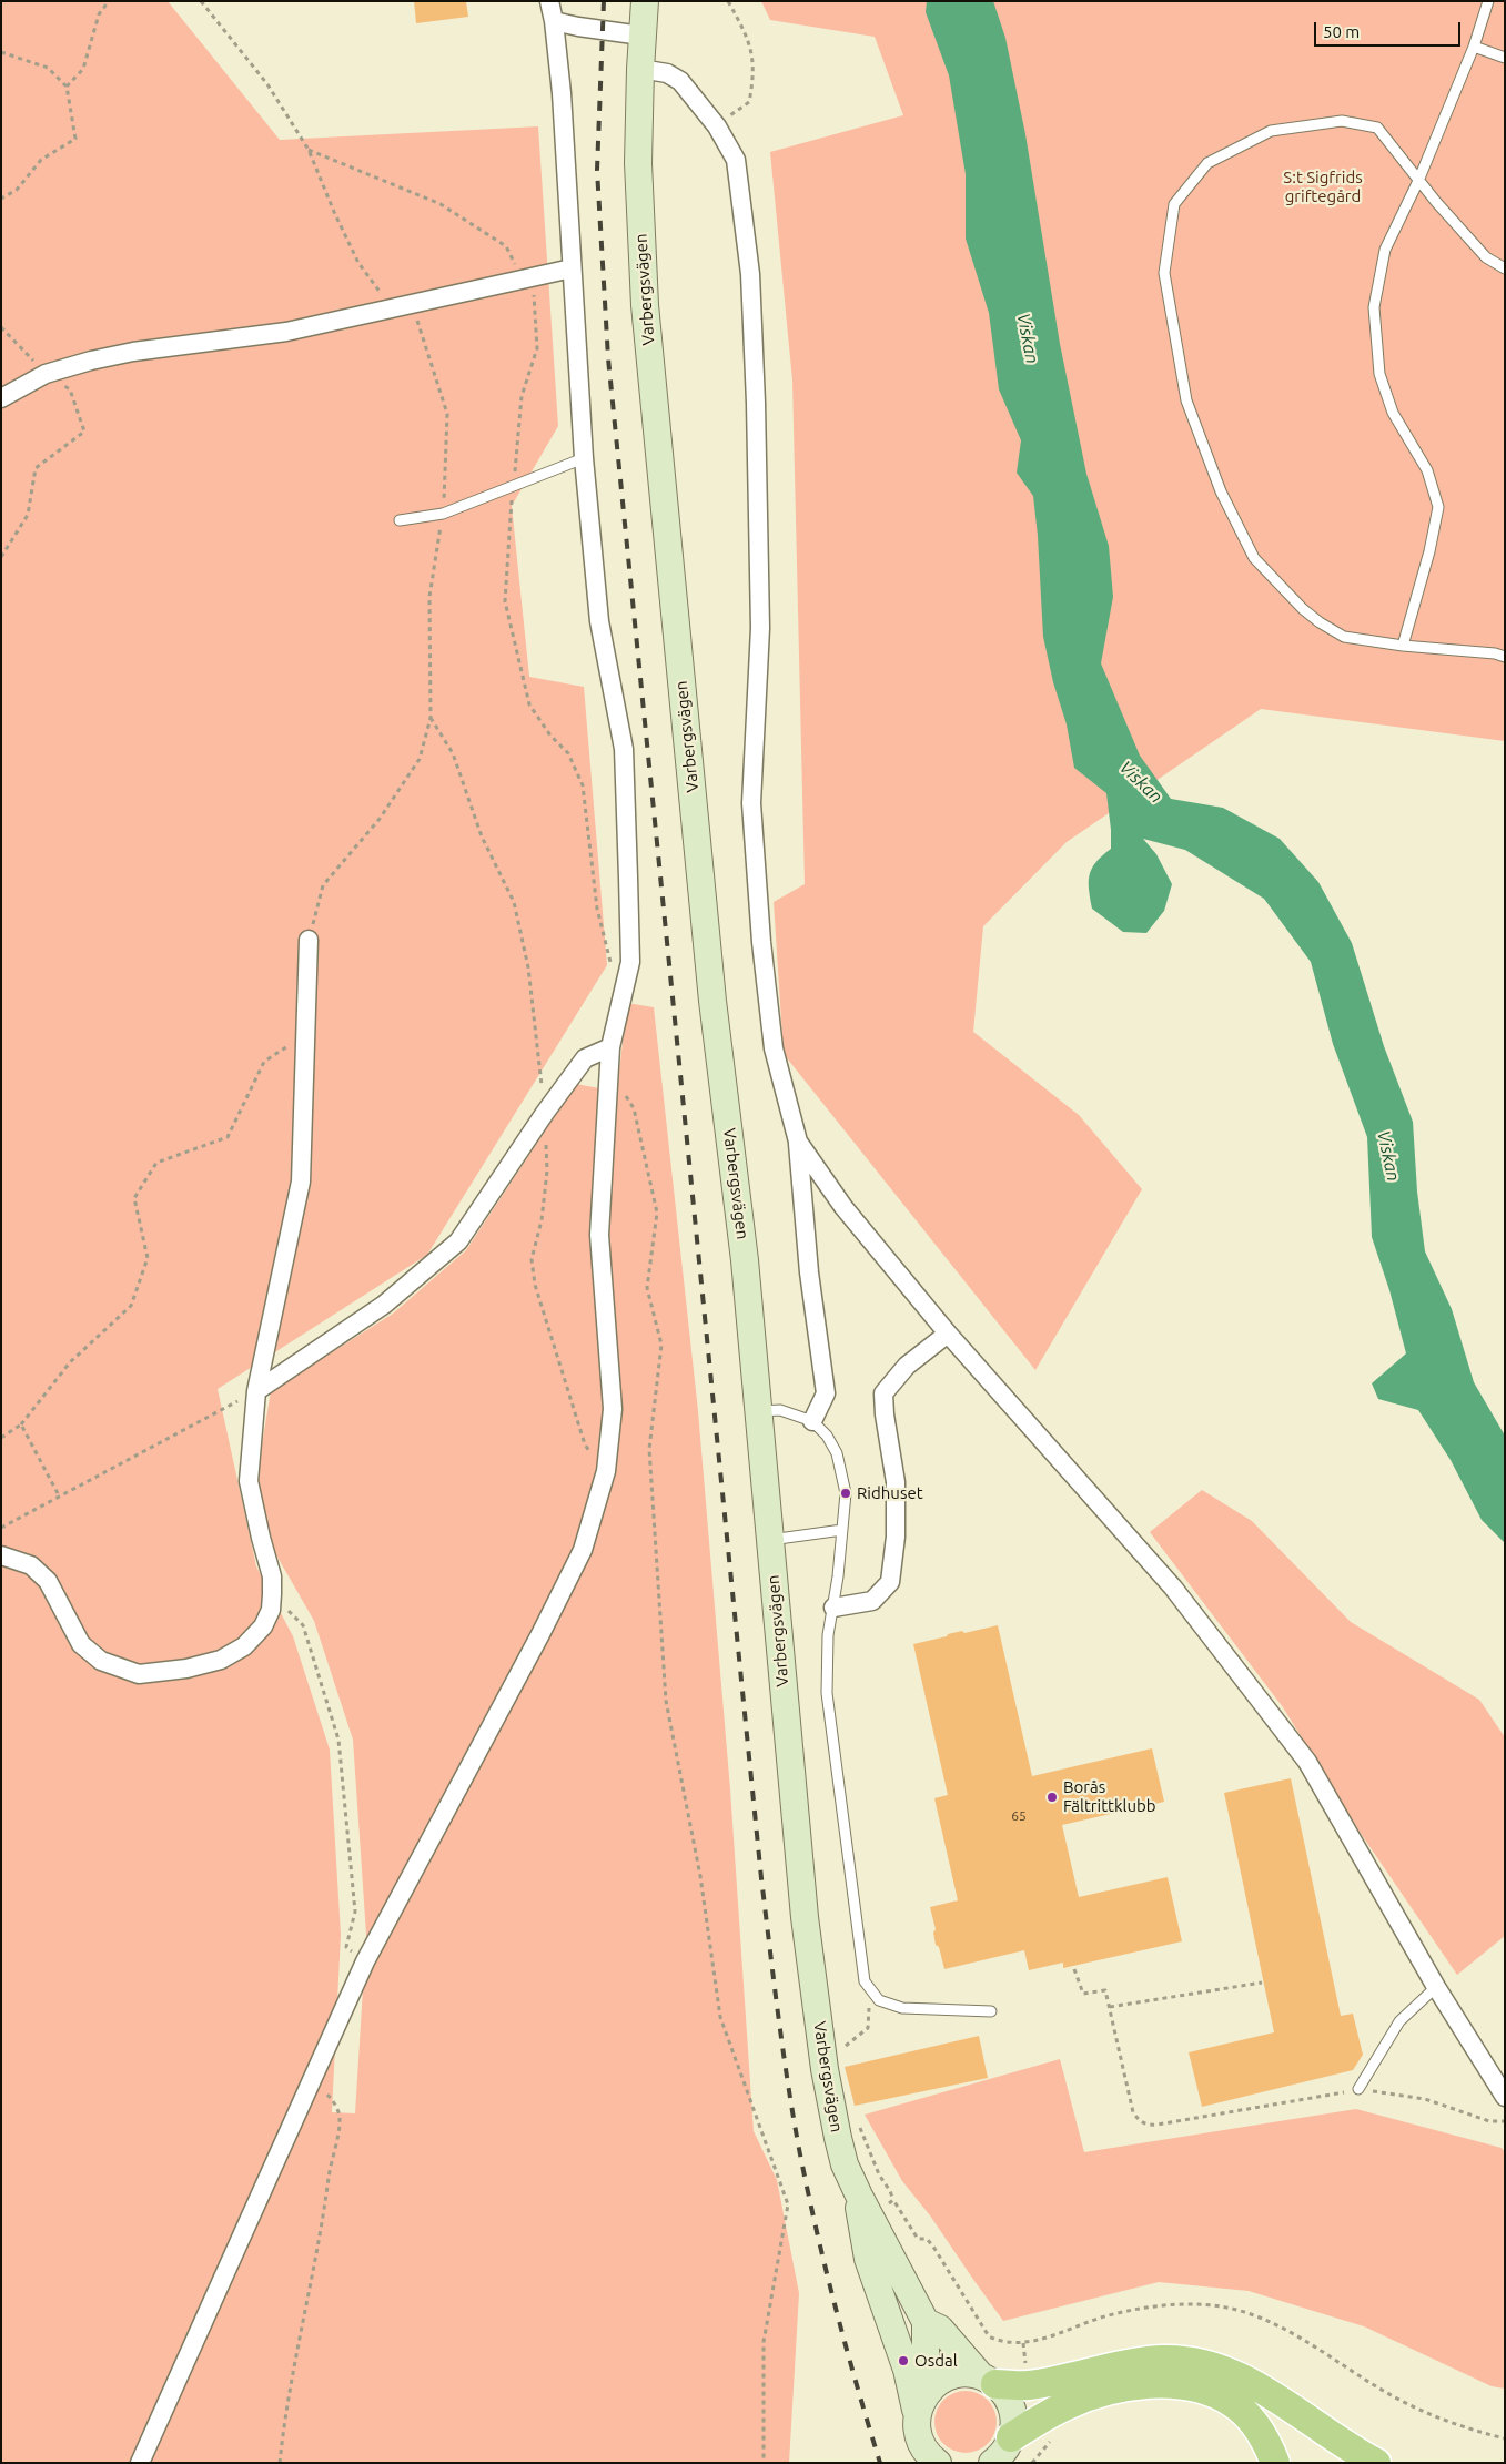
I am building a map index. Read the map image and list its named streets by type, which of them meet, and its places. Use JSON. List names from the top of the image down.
{
  "streets": {
    "main road": ["Varbergsvägen"]
  },
  "water": ["Viskan"],
  "parks": ["S:t Sigfrids griftegård"],
  "places": ["Ridhuset", "Borås Fältrittklubb", "Osdal"],
  "house_numbers": ["65"],
  "scale_bar": "50 m"
}
